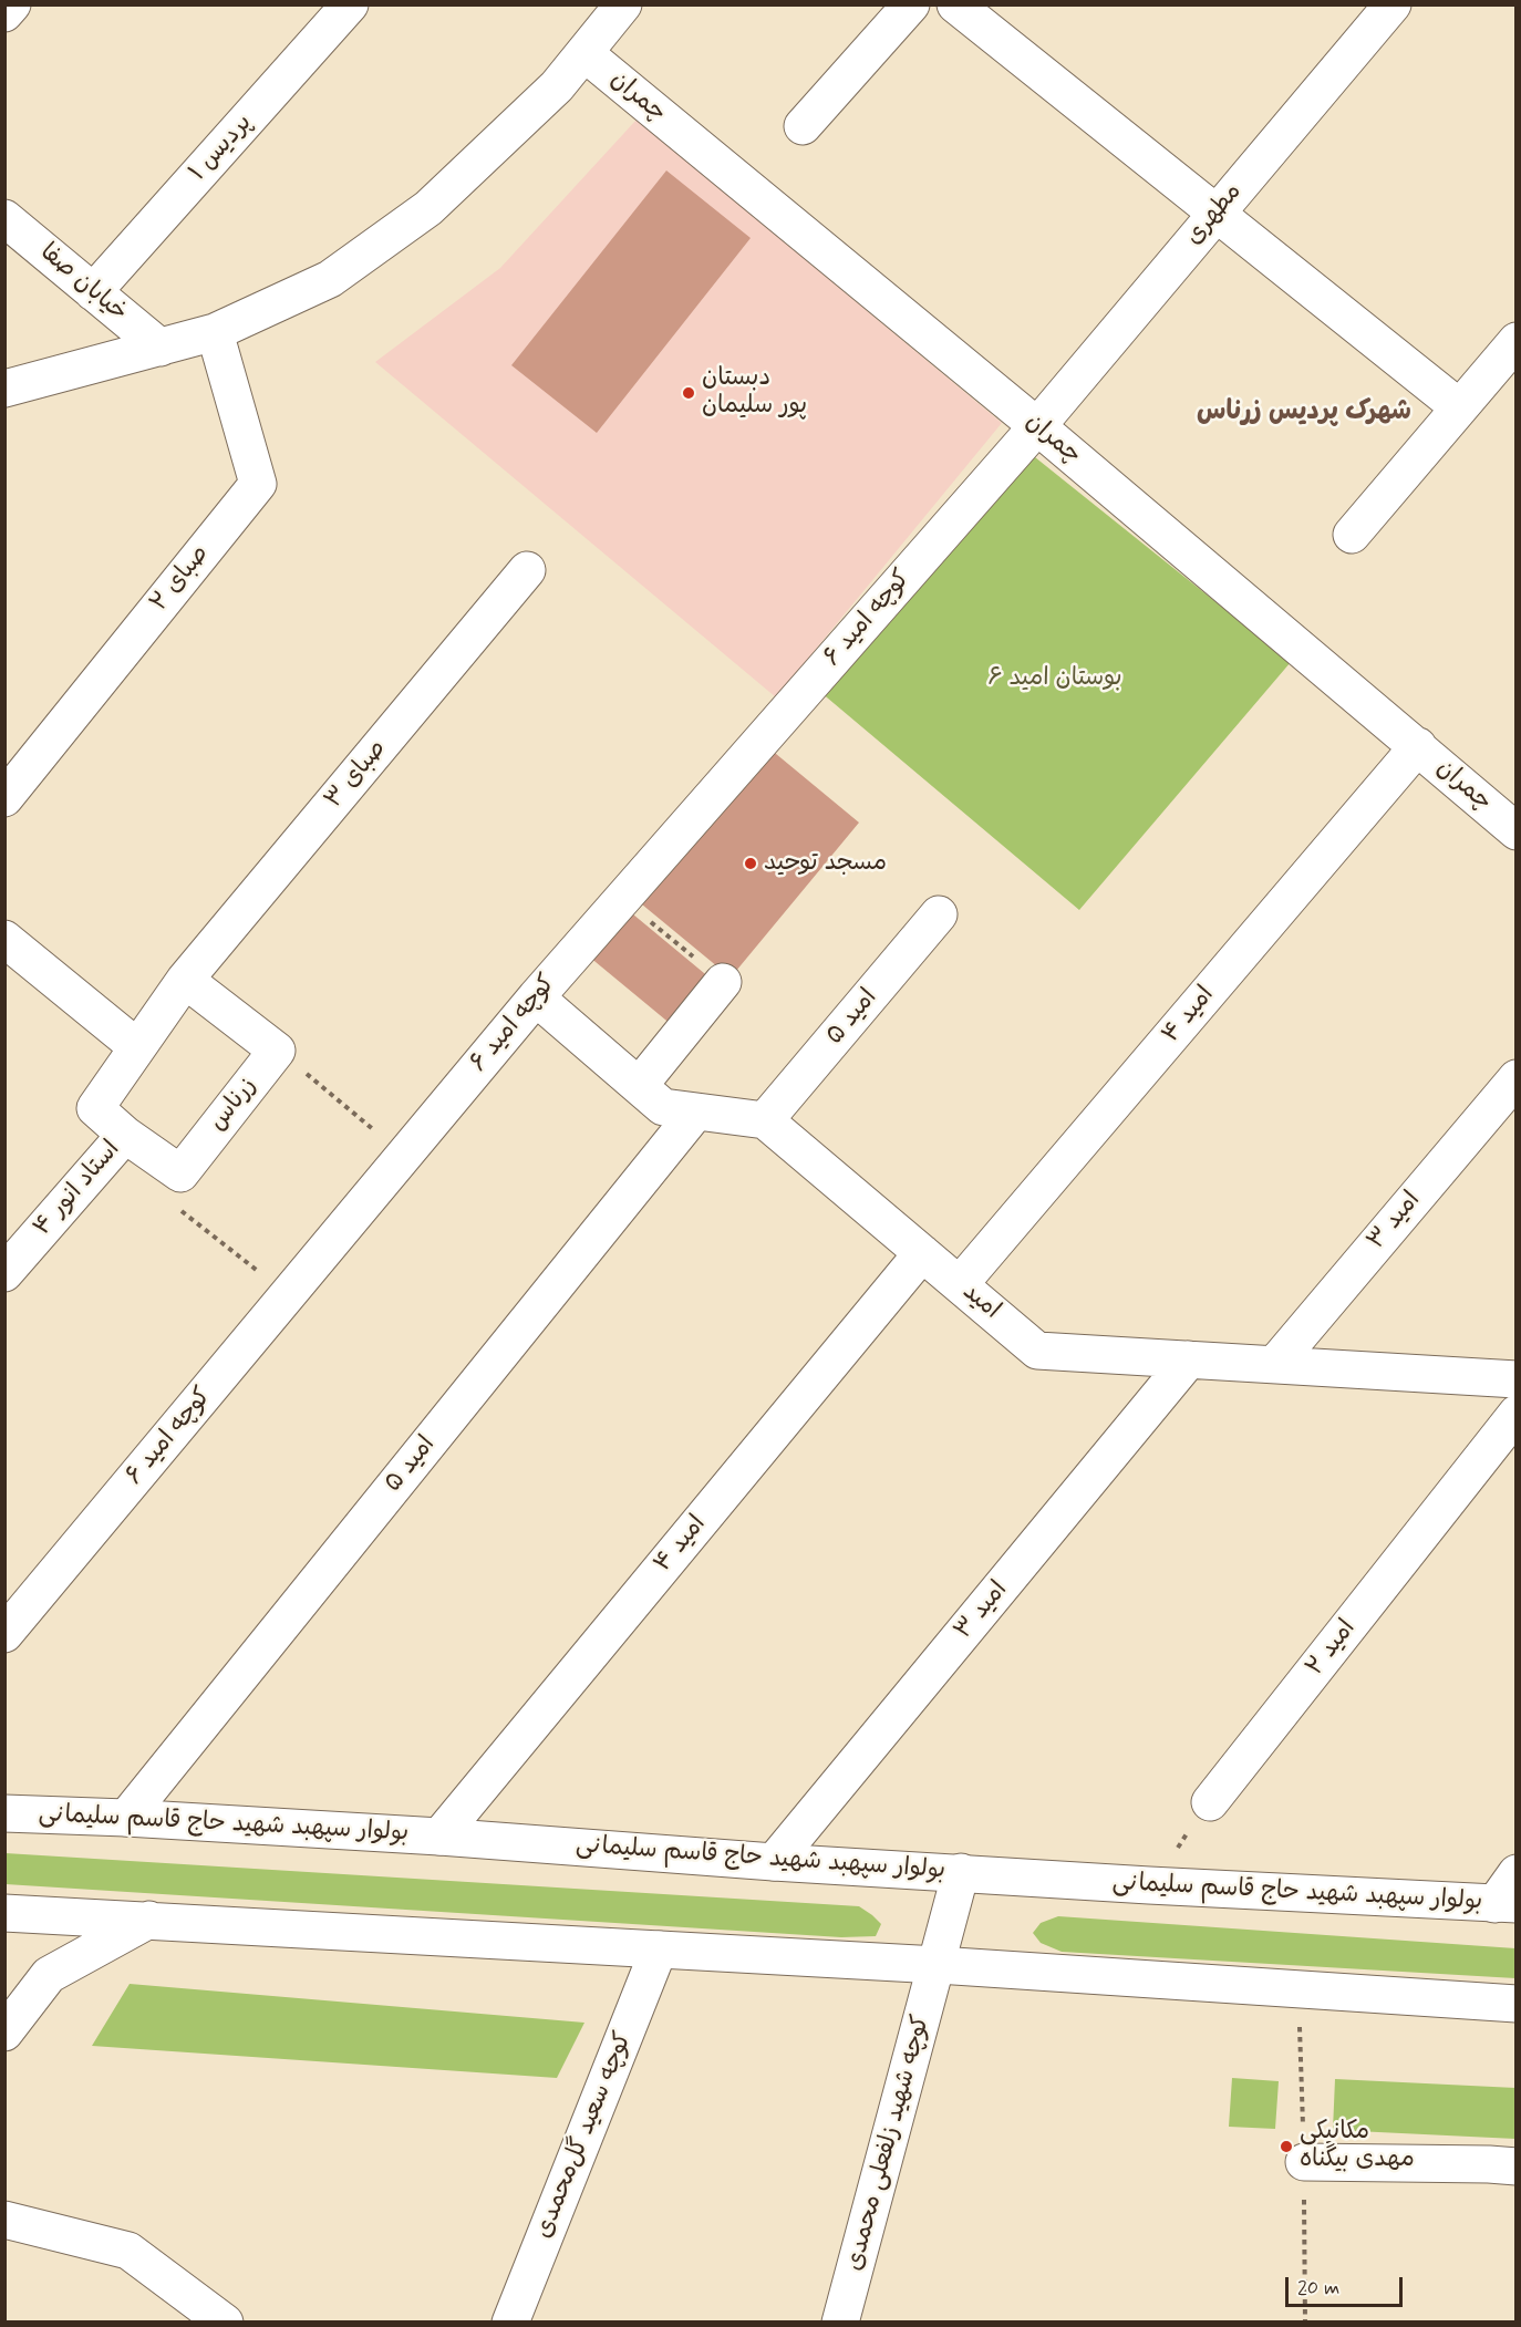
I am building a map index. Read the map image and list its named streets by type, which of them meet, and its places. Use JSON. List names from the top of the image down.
{
  "streets": {
    "street": [
      "چمران",
      "پردیس ۱",
      "مطهری",
      "خیابان صفا",
      "صبای ۲",
      "کوچه امید ۶",
      "صبای ۳",
      "امید ۴",
      "امید ۵",
      "زرناس",
      "استاد انور ۴",
      "امید ۳",
      "امید",
      "امید ۲",
      "بولوار سپهبد شهید حاج قاسم سلیمانی",
      "کوچه سعید گل‌محمدی",
      "کوچه شهید زلفعلی محمدی"
    ]
  },
  "crossings": [
    ["چمران", "مطهری"],
    ["چمران", "کوچه امید ۶"],
    ["چمران", "امید ۴"],
    ["پردیس ۱", "خیابان صفا"],
    ["مطهری", "کوچه امید ۶"],
    ["امید ۴", "امید"],
    ["امید ۴", "بولوار سپهبد شهید حاج قاسم سلیمانی"],
    ["امید ۵", "امید"],
    ["امید ۵", "بولوار سپهبد شهید حاج قاسم سلیمانی"],
    ["امید ۳", "امید"],
    ["امید ۳", "بولوار سپهبد شهید حاج قاسم سلیمانی"],
    ["بولوار سپهبد شهید حاج قاسم سلیمانی", "کوچه شهید زلفعلی محمدی"]
  ],
  "districts": ["شهرک پردیس زرناس"],
  "parks": ["بوستان امید ۶"],
  "places": ["دبستان پور سلیمان", "مسجد توحید", "مکانیکی مهدی بیگناه"],
  "scale_bar": "20 m"
}
